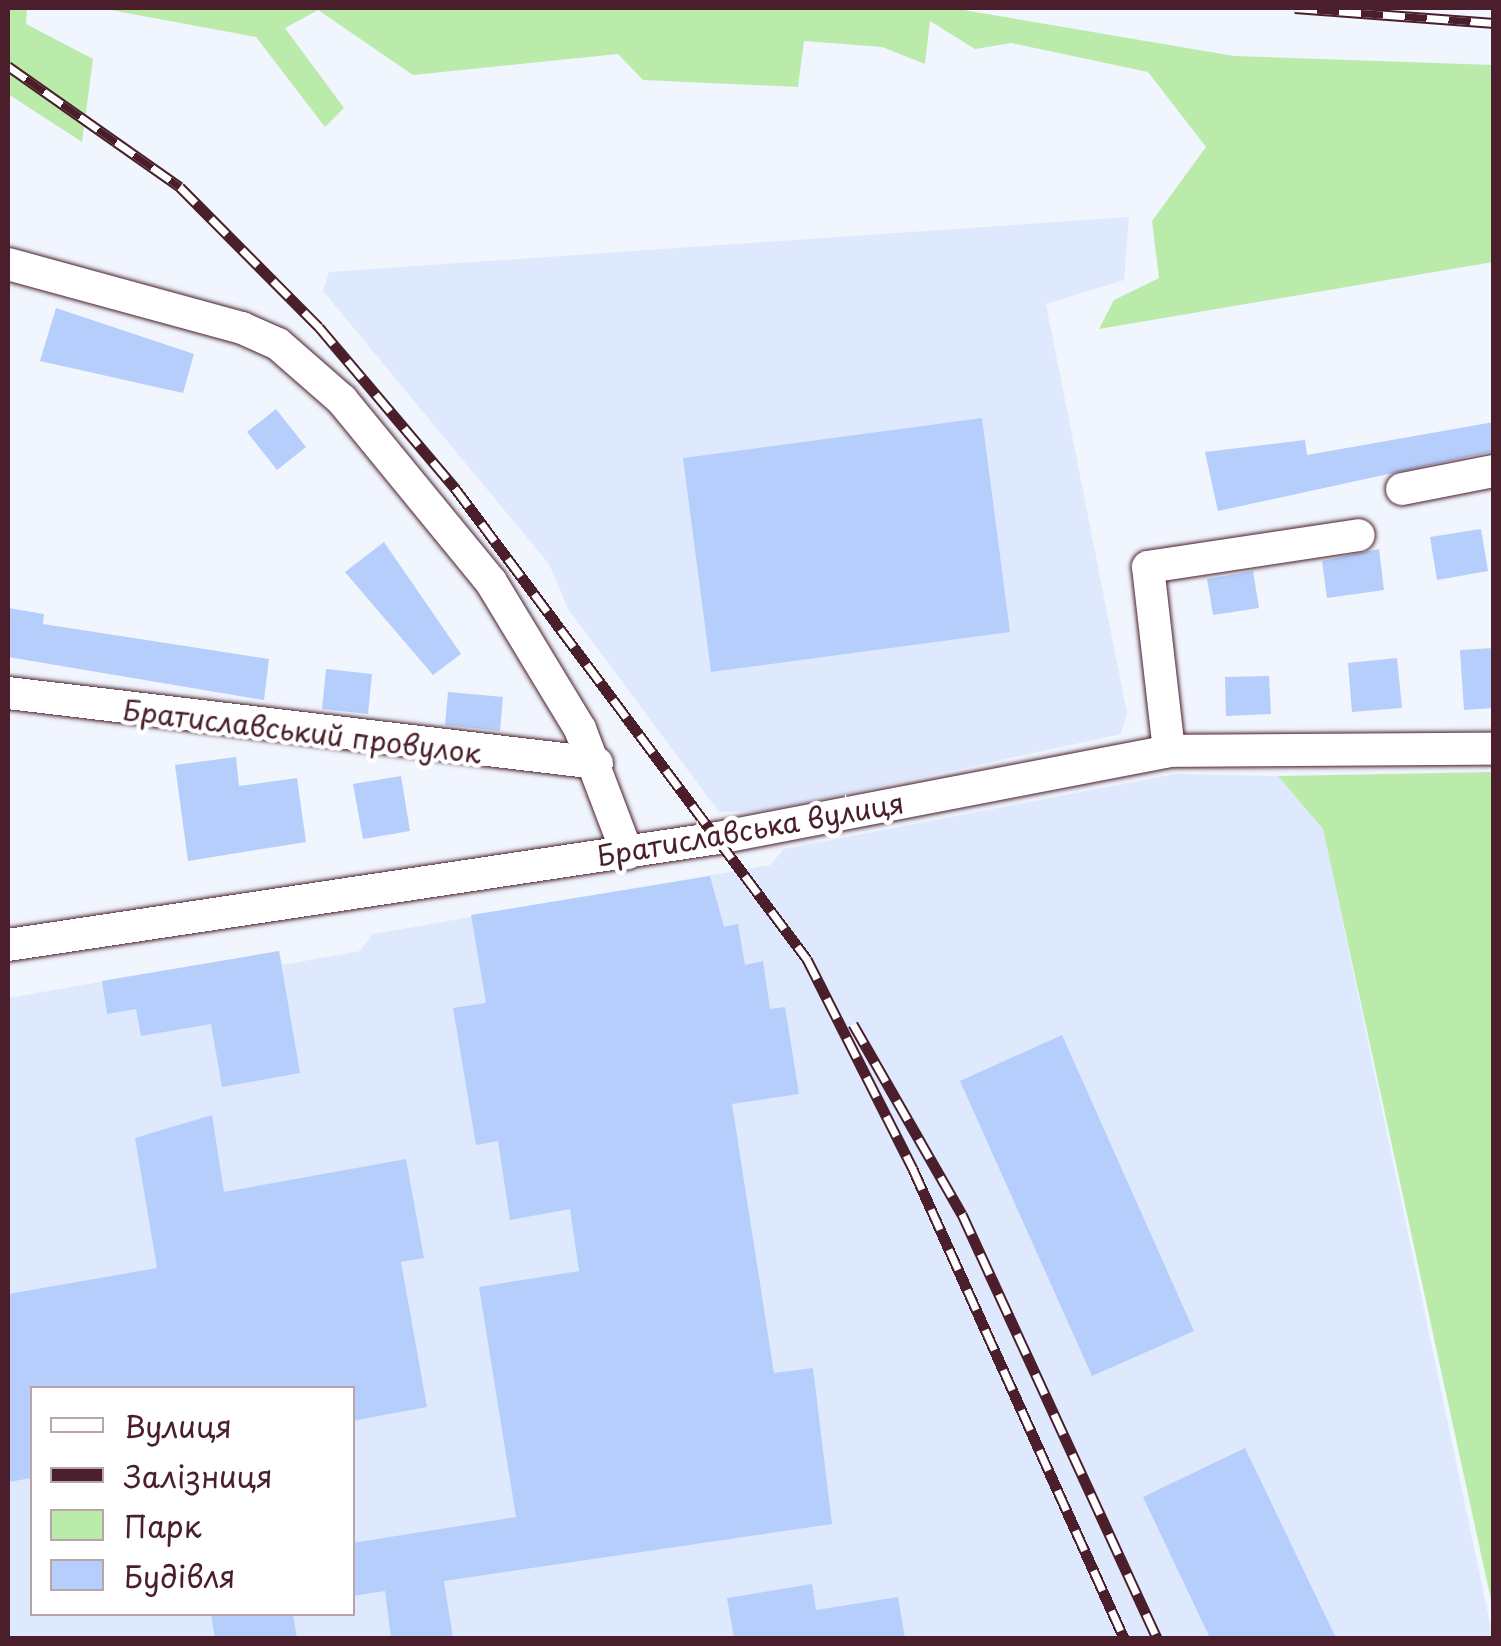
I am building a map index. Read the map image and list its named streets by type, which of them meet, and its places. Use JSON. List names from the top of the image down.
{
  "streets": {
    "street": ["Братиславський провулок", "Братиславська вулиця"]
  },
  "legend": [
    "Вулиця",
    "Залізниця",
    "Парк",
    "Будівля"
  ]
}
